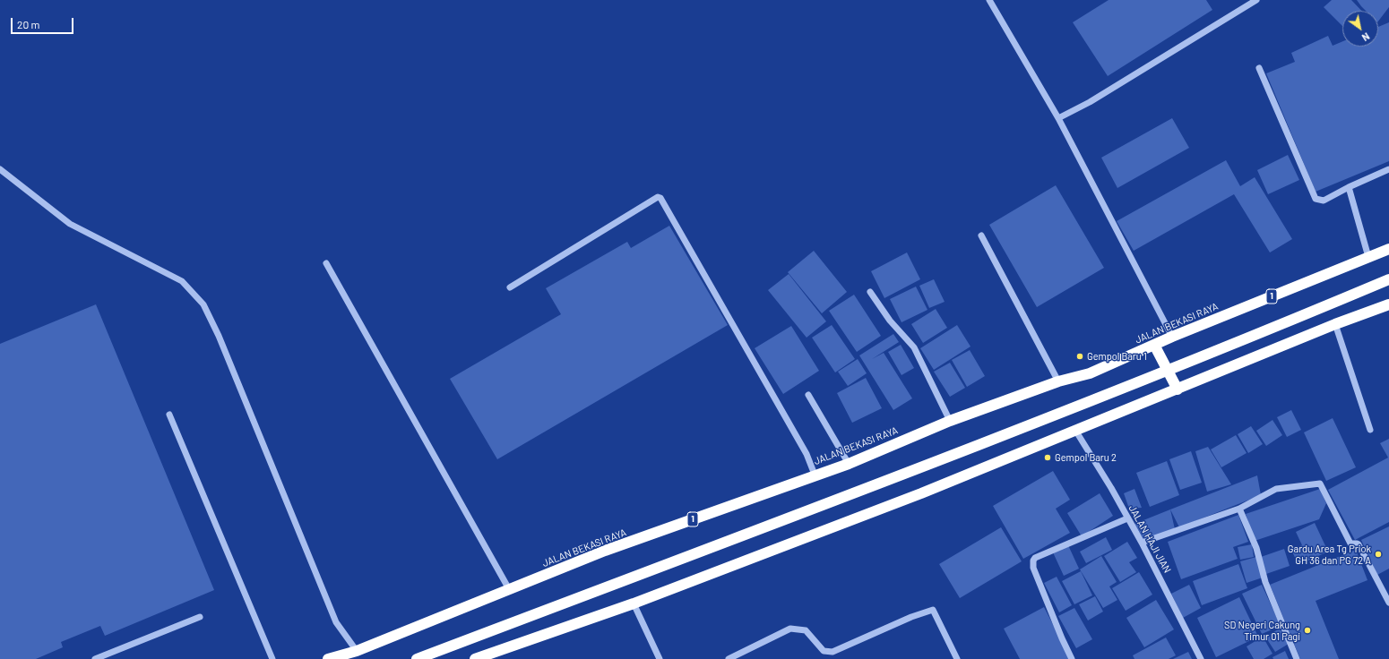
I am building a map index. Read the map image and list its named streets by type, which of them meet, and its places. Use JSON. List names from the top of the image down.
{
  "streets": {
    "highway": ["1", "JALAN BEKASI RAYA"],
    "street": ["JALAN HAJI JIAN"]
  },
  "places": [
    "Gempol Baru 1",
    "Gempol Baru 2",
    "Gardu Area Tg Priok GH 36 dan PG 72 A",
    "SD Negeri Cakung Timur 01 Pagi"
  ],
  "scale_bar": "20 m",
  "north": "bottom right"
}
